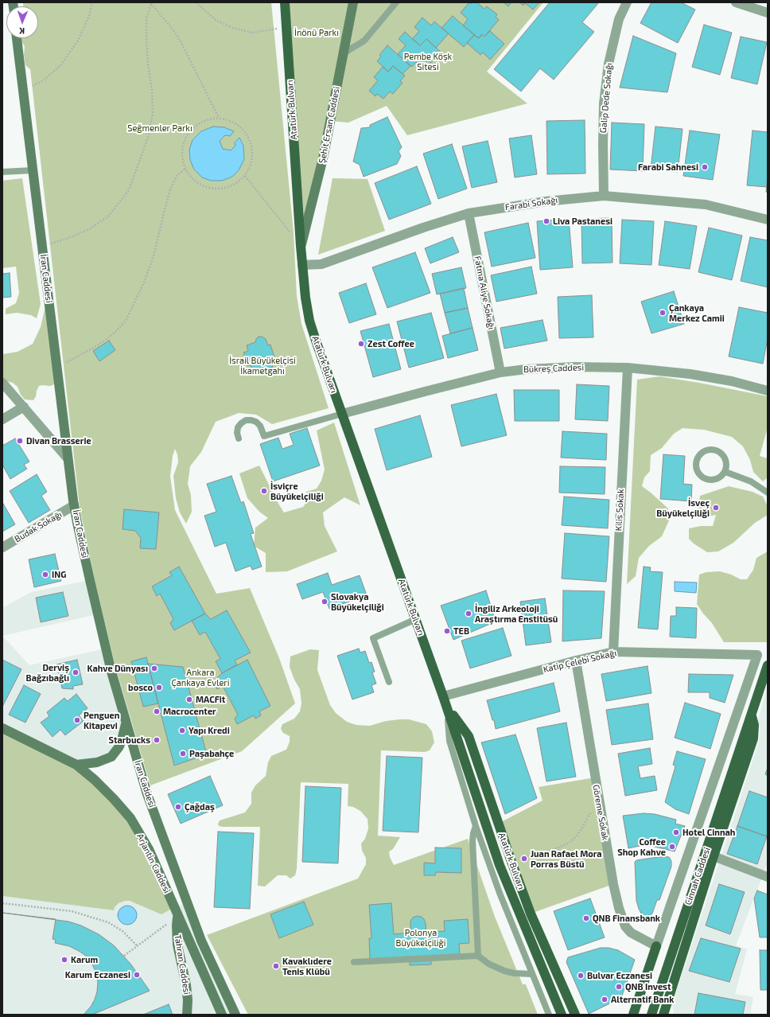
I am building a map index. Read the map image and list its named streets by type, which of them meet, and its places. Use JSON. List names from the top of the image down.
{
  "streets": {
    "main road": [
      "Atatürk Bulvarı",
      "Şehit Ersan Caddesi",
      "İran Caddesi",
      "Arjantin Caddesi",
      "Cinnah Caddesi",
      "Tahran Caddesi"
    ],
    "street": [
      "Galip Dede Sokağı",
      "Farabi Sokağı",
      "Fatma Aliye Sokağı",
      "Bükreş Caddesi",
      "Kilis Sokak",
      "Budak Sokağı",
      "Katip Çelebi Sokağı",
      "Göreme Sokak"
    ]
  },
  "crossings": [
    ["Galip Dede Sokağı", "Farabi Sokağı"],
    ["Atatürk Bulvarı", "Şehit Ersan Caddesi"],
    ["Atatürk Bulvarı", "Farabi Sokağı"],
    ["Atatürk Bulvarı", "Bükreş Caddesi"],
    ["Atatürk Bulvarı", "Katip Çelebi Sokağı"],
    ["Farabi Sokağı", "Fatma Aliye Sokağı"],
    ["İran Caddesi", "Budak Sokağı"],
    ["Fatma Aliye Sokağı", "Bükreş Caddesi"],
    ["Bükreş Caddesi", "Kilis Sokak"],
    ["Kilis Sokak", "Katip Çelebi Sokağı"],
    ["Katip Çelebi Sokağı", "Göreme Sokak"],
    ["Arjantin Caddesi", "Tahran Caddesi"]
  ],
  "parks": [
    "İnönü Parkı",
    "Pembe Köşk Sitesi",
    "Seğmenler Parkı",
    "İsrail Büyükelçisi İkametgahı",
    "Ankara Çankaya Evleri",
    "Polonya Büyükelçiliği"
  ],
  "places": [
    "Farabi Sahnesi",
    "Liva Pastanesi",
    "Çankaya Merkez Camii",
    "Zest Coffee",
    "Divan Brasserie",
    "İsviçre Büyükelçiliği",
    "İsveç Büyükelçiliği",
    "ING",
    "Slovakya Büyükelçiliği",
    "İngiliz Arkeoloji Araştırma Enstitüsü",
    "TEB",
    "Kahve Dünyası",
    "Derviş Bağzıbağlı",
    "bosco",
    "MACFit",
    "Macrocenter",
    "Penguen Kitapevi",
    "Yapı Kredi",
    "Starbucks",
    "Paşabahçe",
    "Çağdaş",
    "Hotel Cinnah",
    "Coffee Shop Kahve",
    "Juan Rafael Mora Porras Büstü",
    "QNB Finansbank",
    "Karum",
    "Kavaklıdere Tenis Klübü",
    "Karum Eczanesi",
    "Bulvar Eczanesi",
    "QNB Invest",
    "Alternatif Bank"
  ],
  "north": "bottom"
}
